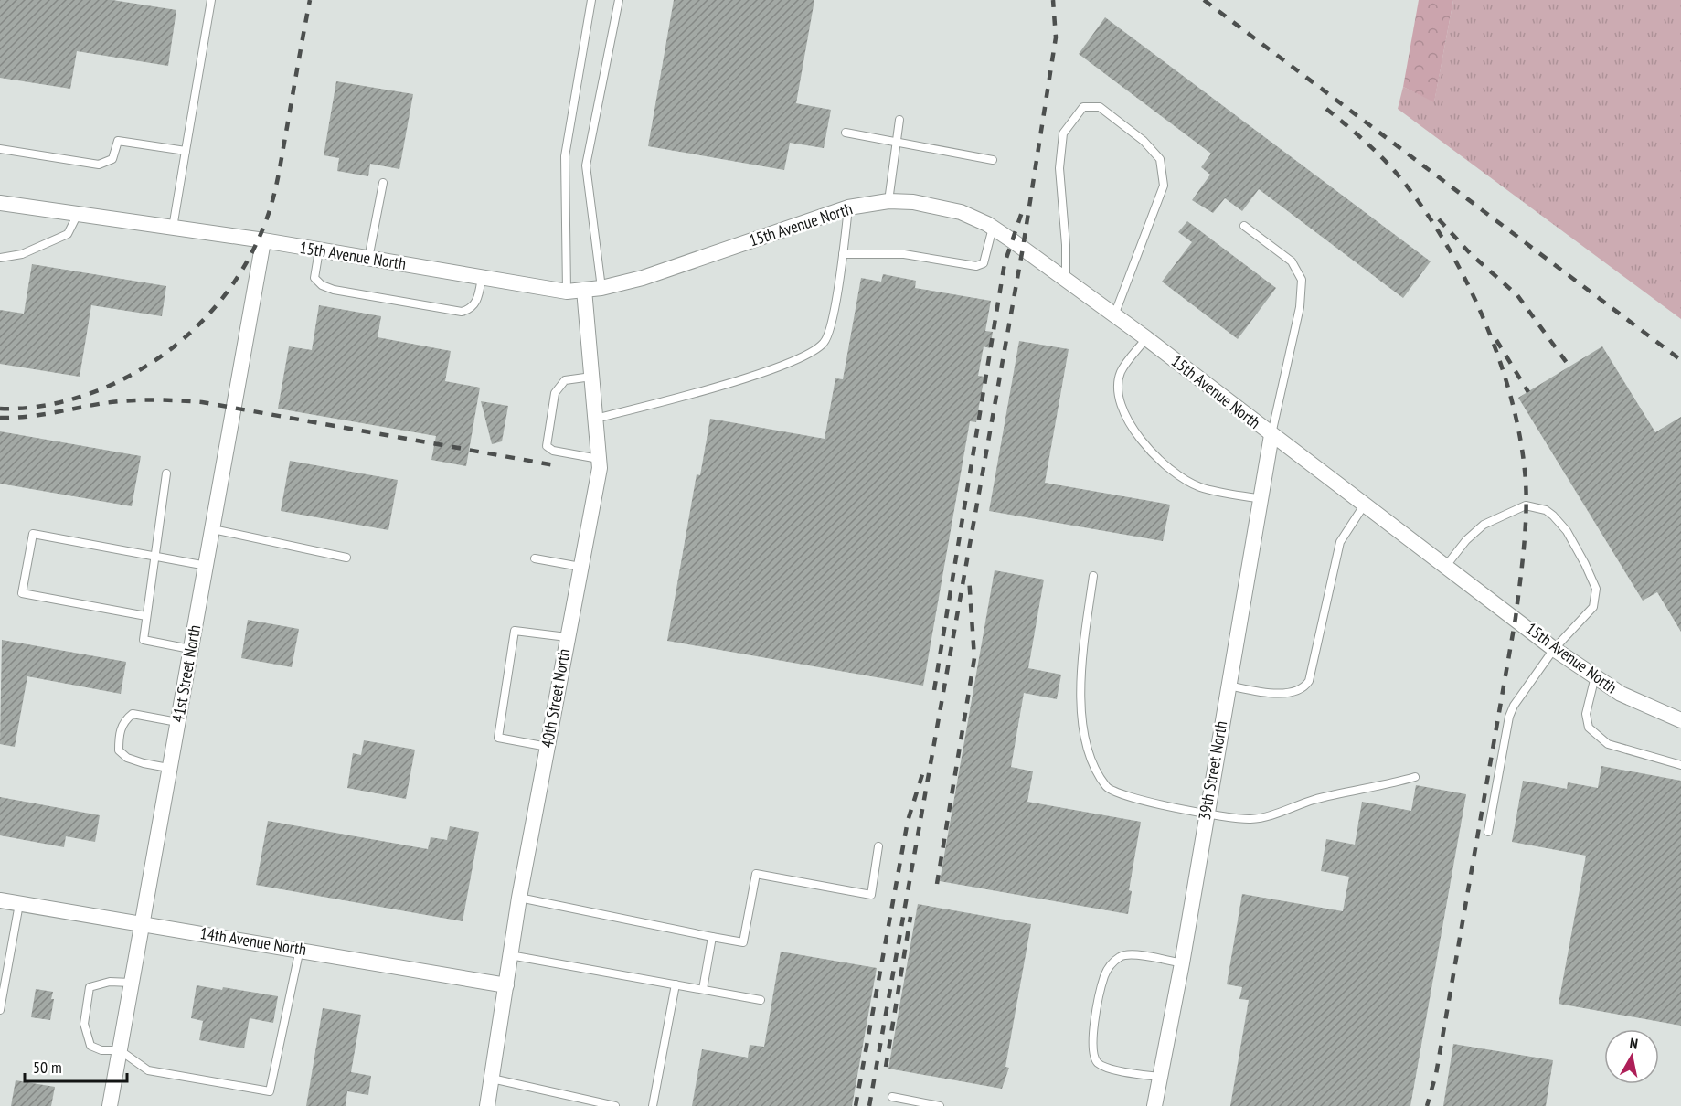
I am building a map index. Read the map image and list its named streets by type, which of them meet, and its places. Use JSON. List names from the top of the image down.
{
  "streets": {
    "street": [
      "15th Avenue North",
      "41st Street North",
      "40th Street North",
      "39th Street North",
      "14th Avenue North"
    ]
  },
  "crossings": [
    ["15th Avenue North", "41st Street North"],
    ["15th Avenue North", "40th Street North"],
    ["15th Avenue North", "39th Street North"],
    ["41st Street North", "14th Avenue North"],
    ["40th Street North", "14th Avenue North"]
  ],
  "scale_bar": "50 m",
  "north": "top"
}
